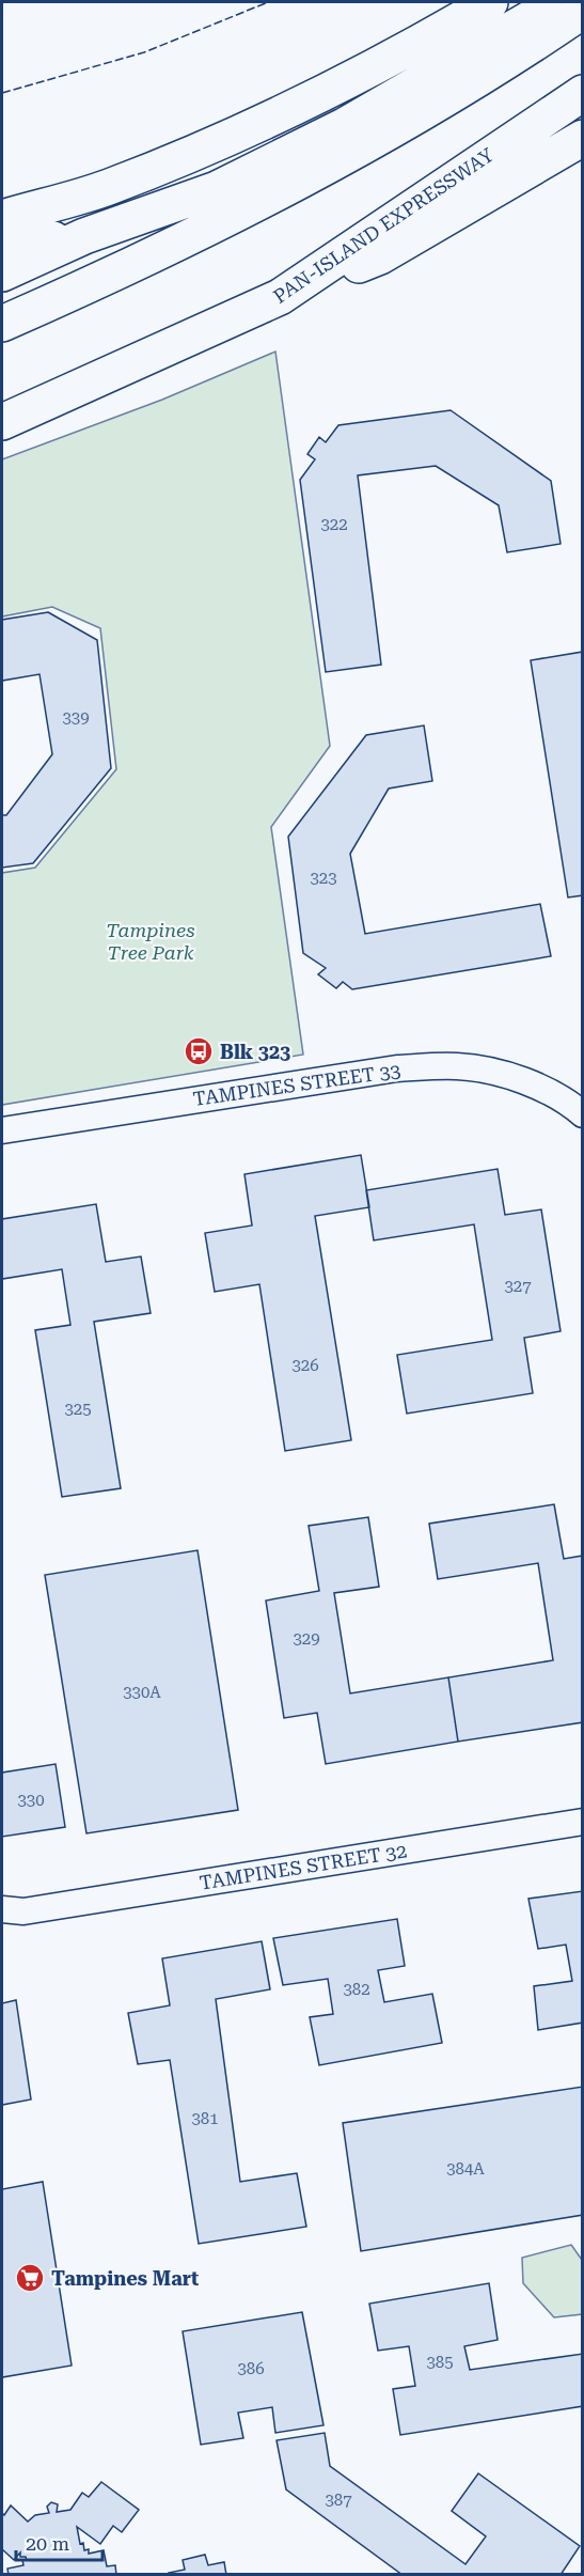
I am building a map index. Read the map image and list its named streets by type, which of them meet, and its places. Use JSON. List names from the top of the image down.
{
  "streets": {
    "highway": ["PAN-ISLAND EXPRESSWAY"],
    "street": ["TAMPINES STREET 33", "TAMPINES STREET 32"]
  },
  "parks": ["Tampines Tree Park"],
  "places": {
    "bus stop": ["Blk 323"],
    "supermarket": ["Tampines Mart"]
  },
  "house_numbers": [
    "322",
    "339",
    "323",
    "327",
    "326",
    "325",
    "329",
    "330A",
    "330",
    "382",
    "381",
    "384A",
    "385",
    "386",
    "387"
  ],
  "scale_bar": "20 m"
}
